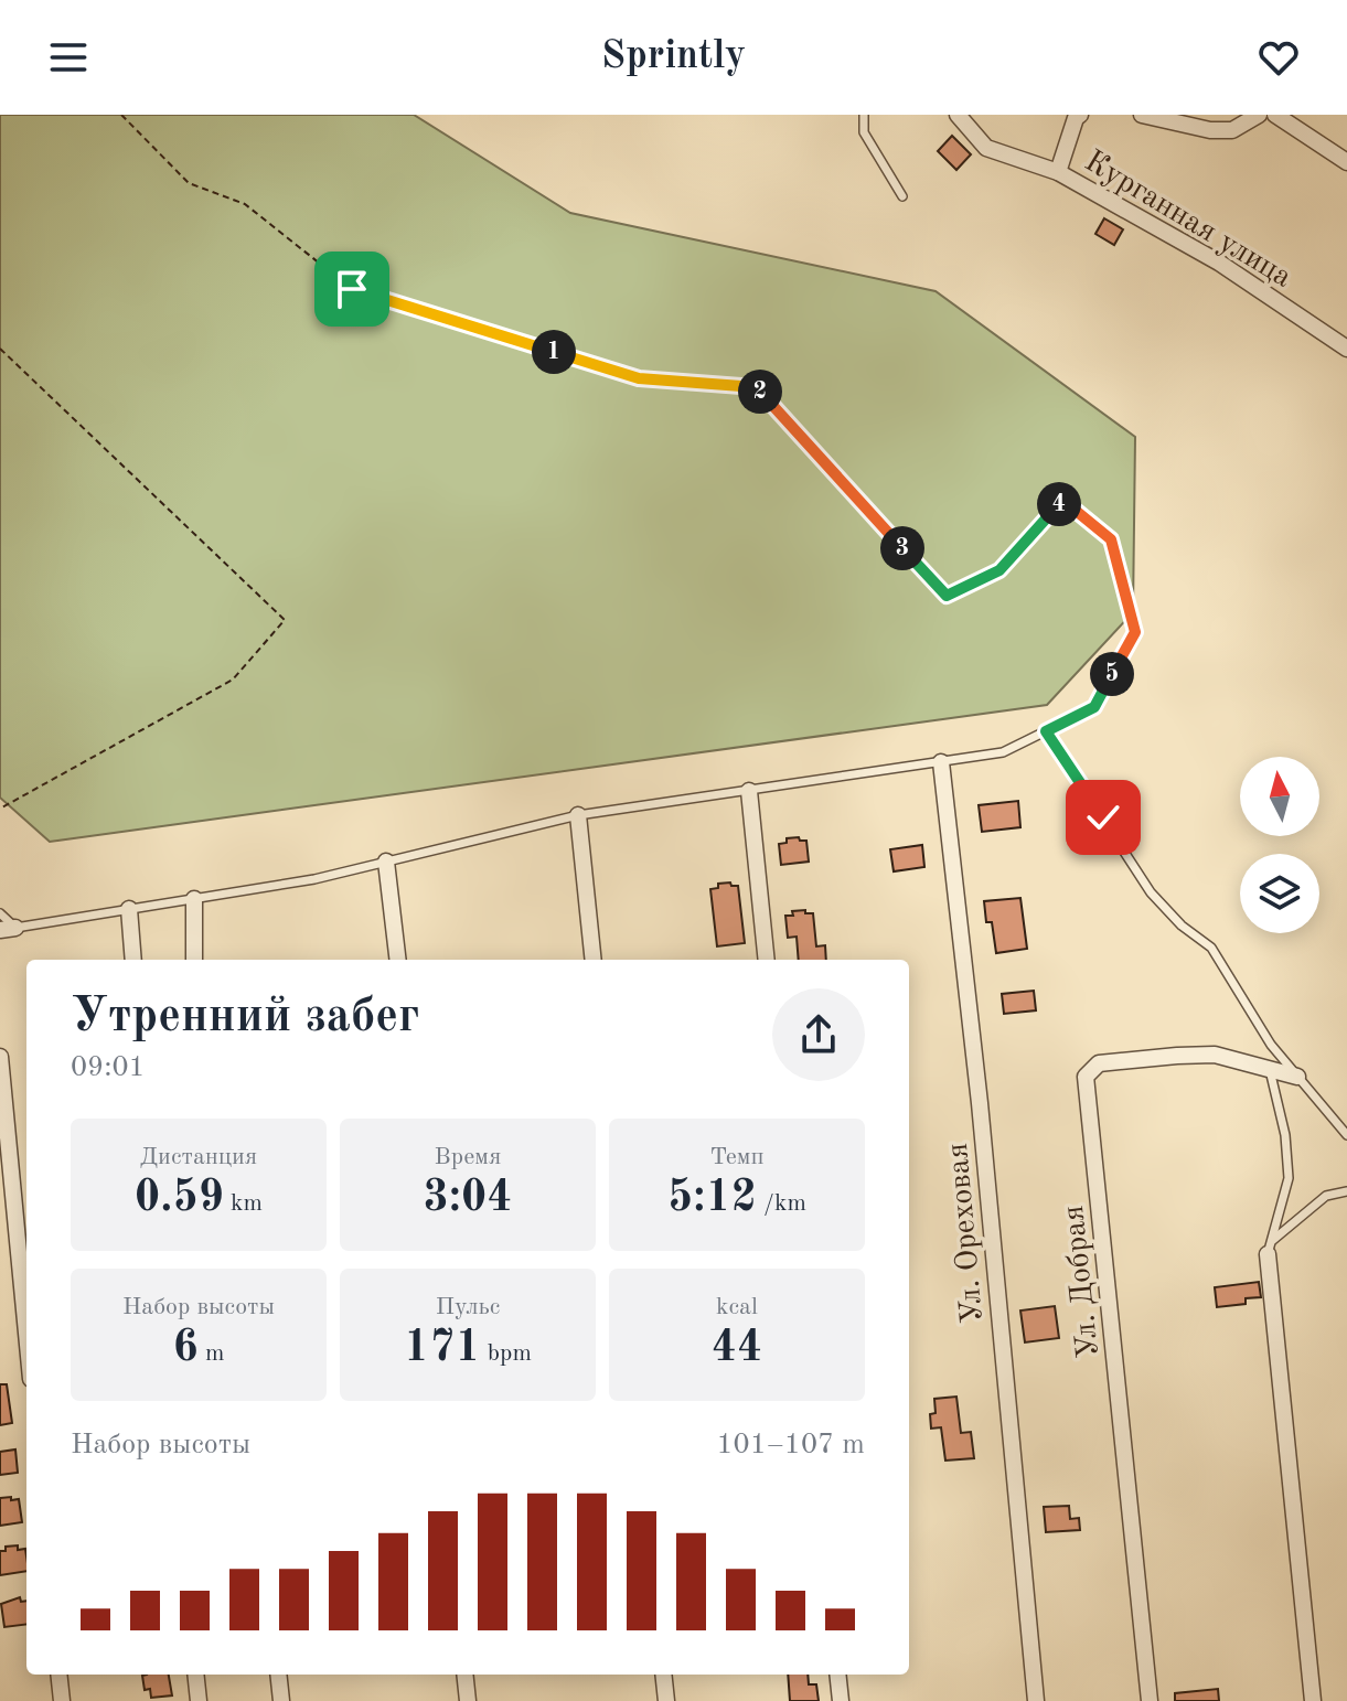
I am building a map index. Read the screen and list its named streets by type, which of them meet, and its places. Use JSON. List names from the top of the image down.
{
  "streets": {
    "street": ["Курганная улица", "Ул. Ореховая", "Ул. Добрая"]
  },
  "north": "top",
  "page": {
    "header": "Sprintly",
    "pins": [
      "1",
      "2",
      "4",
      "3",
      "5"
    ],
    "heading": ["Утренний забег", "09:01"],
    "stats": [
      ["Дистанция", "0.59 km"],
      ["Время", "3:04"],
      ["Темп", "5:12 /km"],
      ["Набор высоты", "6 m"],
      ["Пульс", "171 bpm"],
      ["kcal", "44"]
    ],
    "chart": ["Набор высоты", "101–107 m"]
  }
}
